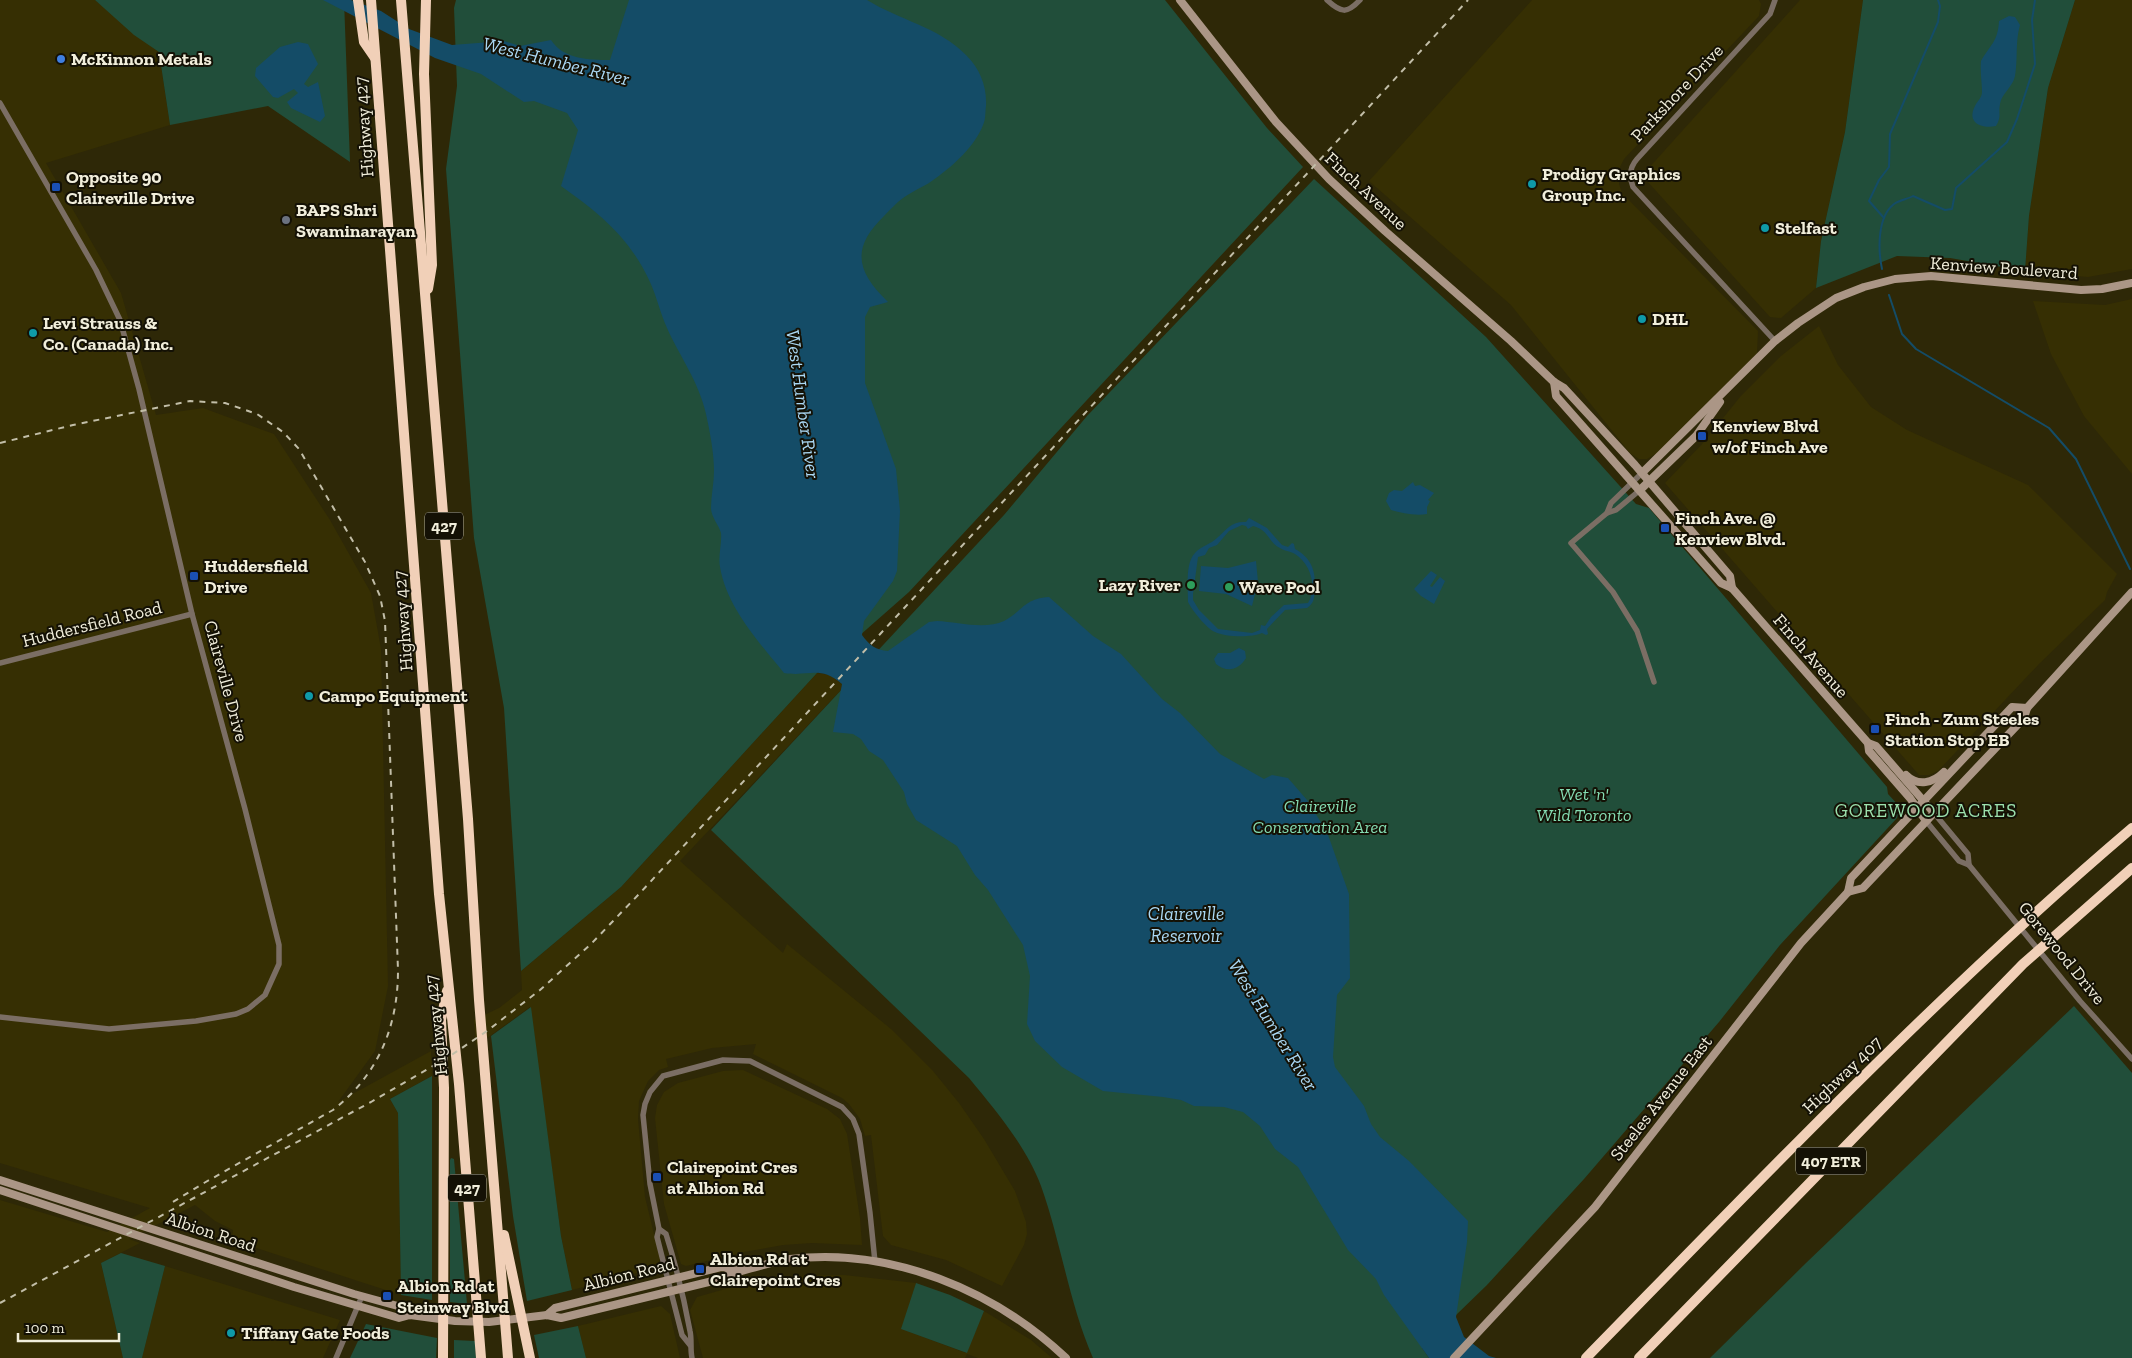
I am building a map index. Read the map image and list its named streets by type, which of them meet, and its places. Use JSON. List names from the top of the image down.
{
  "streets": {
    "highway": [
      "Highway 427",
      "427",
      "Highway 407",
      "407 ETR"
    ],
    "main road": [
      "Finch Avenue",
      "Kenview Boulevard",
      "Steeles Avenue East",
      "Albion Road"
    ],
    "street": [
      "Parkshore Drive",
      "Huddersfield Road",
      "Claireville Drive",
      "Gorewood Drive"
    ]
  },
  "crossings": [
    ["Parkshore Drive", "Kenview Boulevard"],
    ["Finch Avenue", "Kenview Boulevard"],
    ["Finch Avenue", "Gorewood Drive"],
    ["Finch Avenue", "Steeles Avenue East"],
    ["Huddersfield Road", "Claireville Drive"],
    ["Gorewood Drive", "Steeles Avenue East"]
  ],
  "districts": ["GOREWOOD ACRES"],
  "water": ["West Humber River", "Claireville Reservoir"],
  "parks": ["Wet 'n' Wild Toronto", "Claireville Conservation Area"],
  "places": {
    "other": [
      "McKinnon Metals",
      "Prodigy Graphics Group Inc.",
      "BAPS Shri Swaminarayan",
      "Stelfast",
      "DHL",
      "Levi Strauss & Co. (Canada) Inc.",
      "Lazy River",
      "Wave Pool",
      "Campo Equipment",
      "Tiffany Gate Foods"
    ],
    "transit": [
      "Opposite 90 Claireville Drive",
      "Kenview Blvd w/of Finch Ave",
      "Finch Ave. @ Kenview Blvd.",
      "Huddersfield Drive",
      "Finch - Zum Steeles Station Stop EB",
      "Clairepoint Cres at Albion Rd",
      "Albion Rd at Clairepoint Cres",
      "Albion Rd at Steinway Blvd"
    ]
  },
  "scale_bar": "100 m"
}
